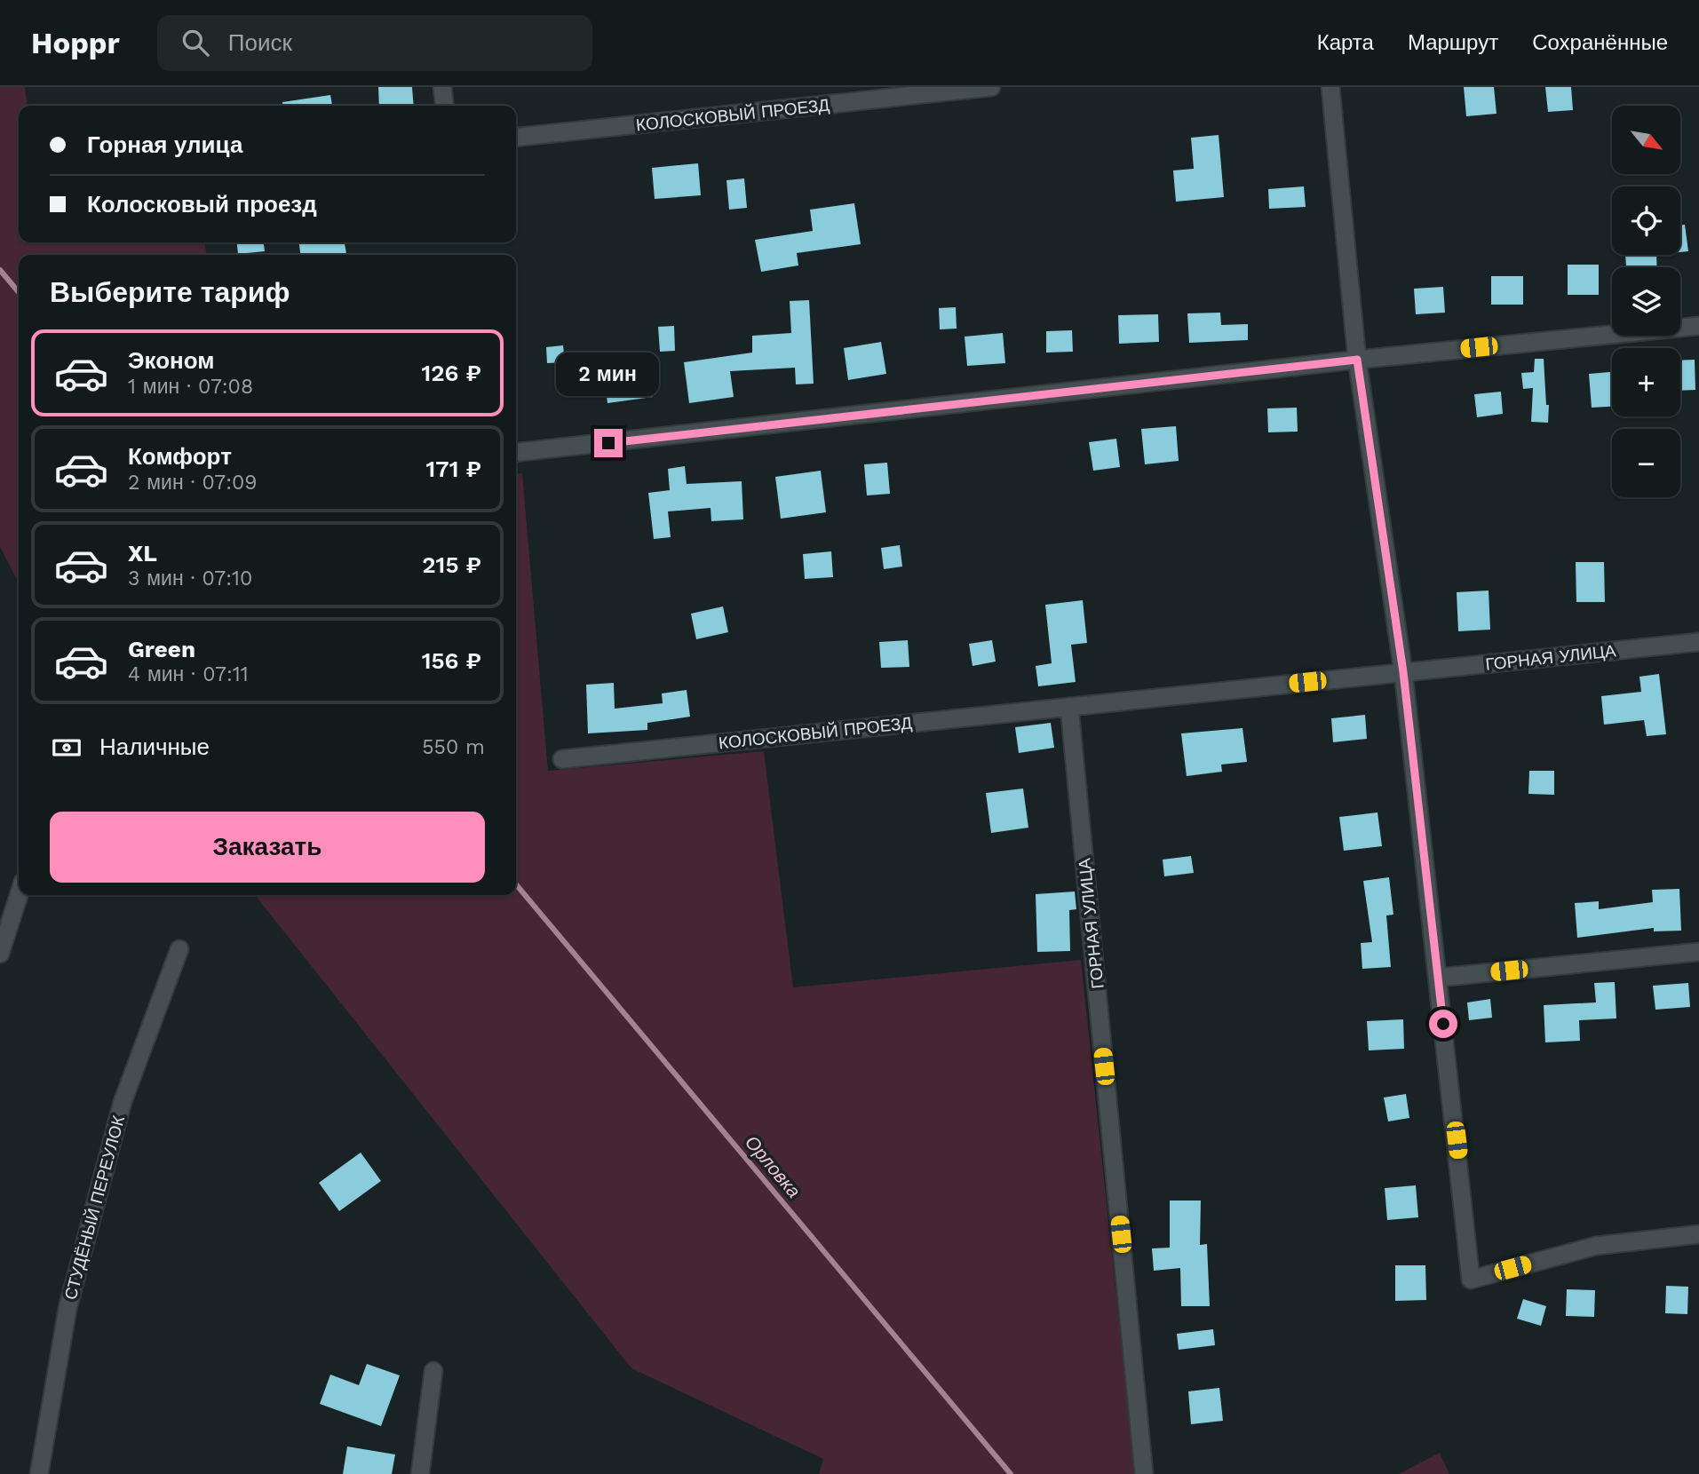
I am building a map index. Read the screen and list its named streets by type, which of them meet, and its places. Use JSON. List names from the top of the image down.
{
  "streets": {
    "street": ["КОЛОСКОВЫЙ ПРОЕЗД", "ГОРНАЯ УЛИЦА", "СТУДЁНЫЙ ПЕРЕУЛОК"]
  },
  "crossings": [
    ["КОЛОСКОВЫЙ ПРОЕЗД", "ГОРНАЯ УЛИЦА"]
  ],
  "water": ["Орловка"],
  "north": "bottom right",
  "page": {
    "header": "Hoppr",
    "search": "Поиск",
    "nav": ["Карта", "Маршрут", "Сохранённые"],
    "map_buttons": ["+", "−"],
    "banner": ["Горная улица", "Колосковый проезд"],
    "heading": "Выберите тариф",
    "list": [
      {
        "name": "Эконом",
        "note": "1 мин · 07:08",
        "value": "126 ₽"
      },
      {
        "name": "Комфорт",
        "note": "2 мин · 07:09",
        "value": "171 ₽"
      },
      {
        "name": "XL",
        "note": "3 мин · 07:10",
        "value": "215 ₽"
      },
      {
        "name": "Green",
        "note": "4 мин · 07:11",
        "value": "156 ₽"
      }
    ],
    "bubble": "2 мин",
    "pay": ["Наличные", "550 m"],
    "buttons": "Заказать"
  }
}
